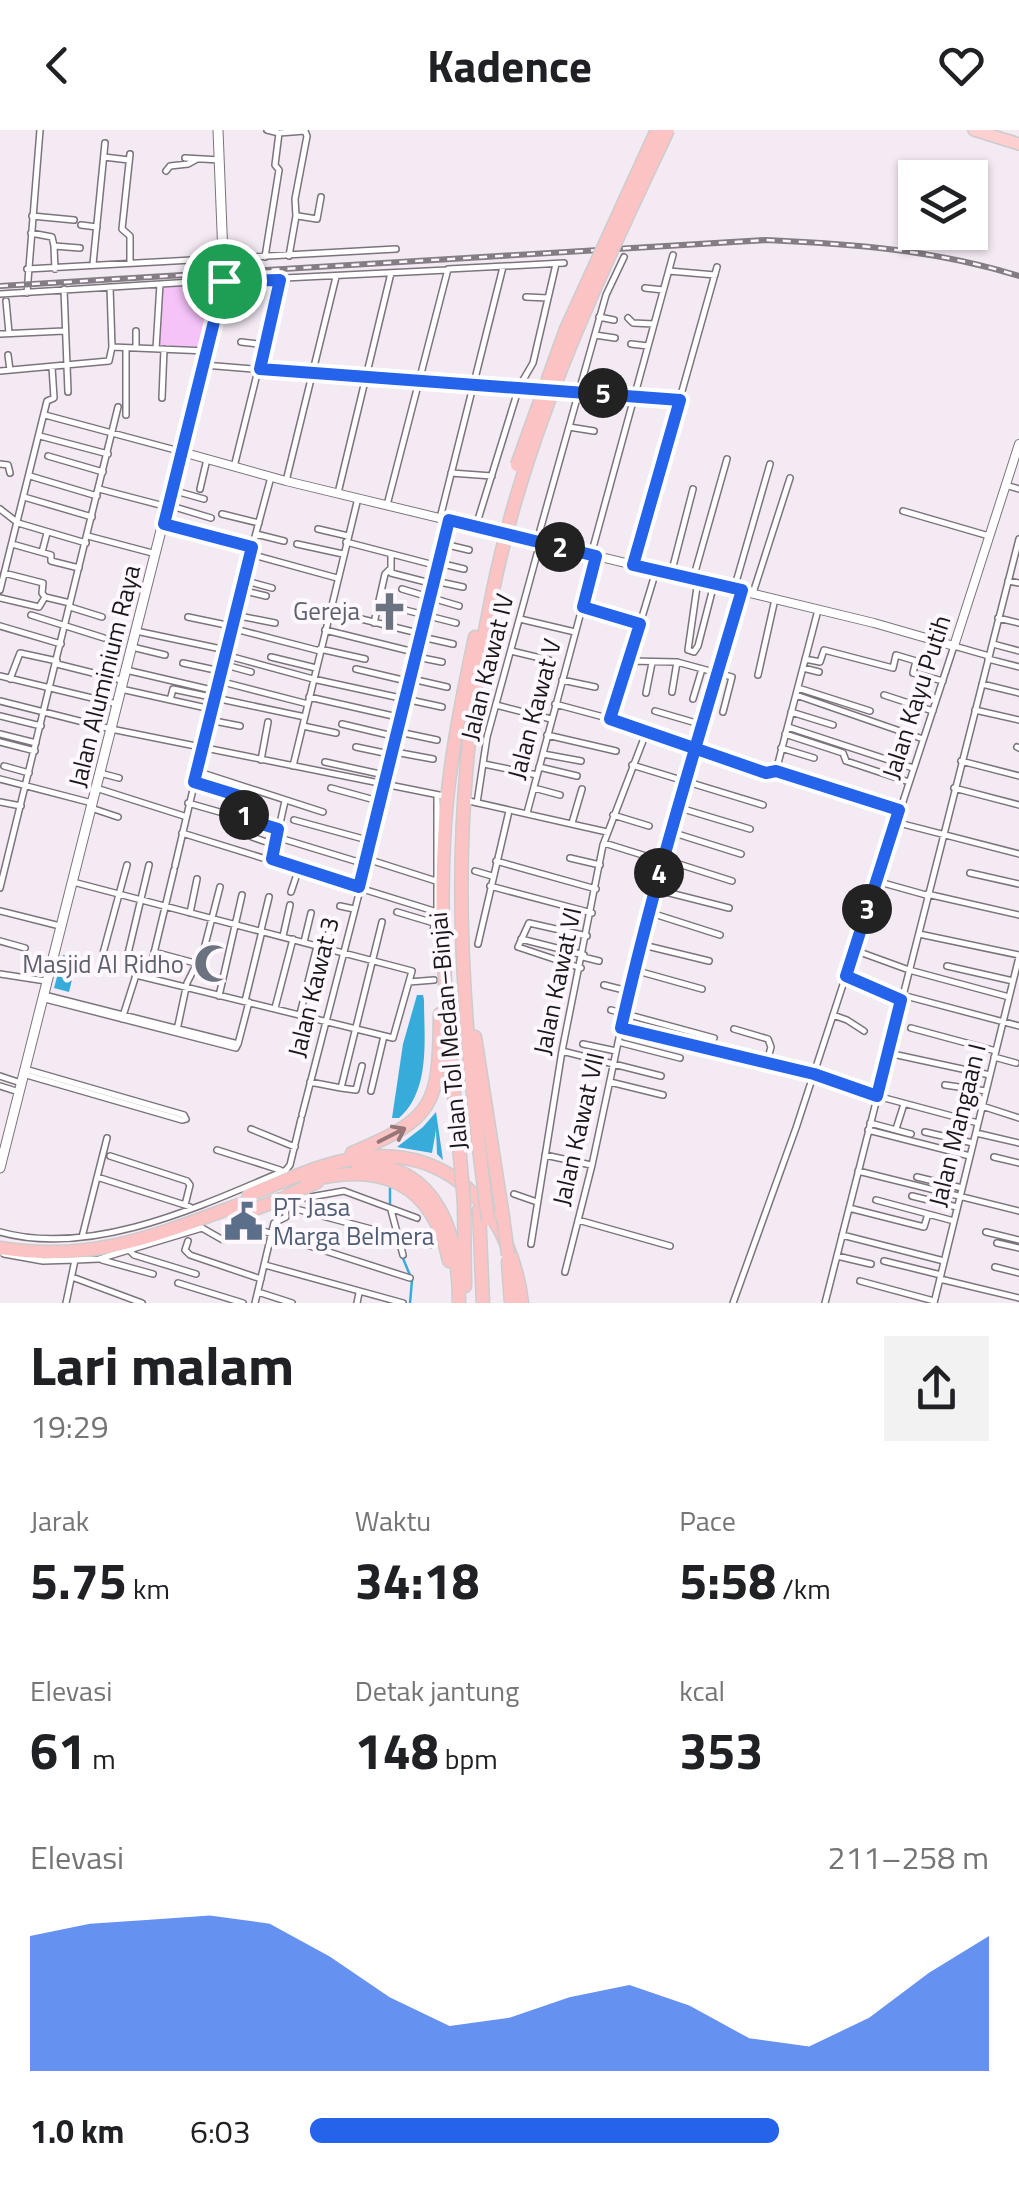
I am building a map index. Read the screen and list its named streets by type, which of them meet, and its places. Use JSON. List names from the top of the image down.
{
  "streets": {
    "highway": ["Jalan Tol Medan–Binjai"],
    "main road": ["Jalan Aluminium Raya"],
    "street": [
      "Jalan Kawat IV",
      "Jalan Kayu Putih",
      "Jalan Kawat V",
      "Jalan Kawat VI",
      "Jalan Kawat 3",
      "Jalan Mangaan I",
      "Jalan Kawat VII"
    ]
  },
  "places": {
    "church": ["Gereja"],
    "mosque": ["Masjid Al Ridho"],
    "public building": ["PT Jasa Marga Belmera"]
  },
  "page": {
    "header": "Kadence",
    "pins": [
      "5",
      "2",
      "1",
      "4",
      "3"
    ],
    "heading": ["Lari malam", "19:29"],
    "stats": [
      ["Jarak", "5.75 km"],
      ["Waktu", "34:18"],
      ["Pace", "5:58 /km"],
      ["Elevasi", "61 m"],
      ["Detak jantung", "148 bpm"],
      ["kcal", "353"]
    ],
    "chart": ["Elevasi", "211–258 m"],
    "list": [
      {
        "name": "1.0 km",
        "note": "6:03"
      }
    ]
  }
}
